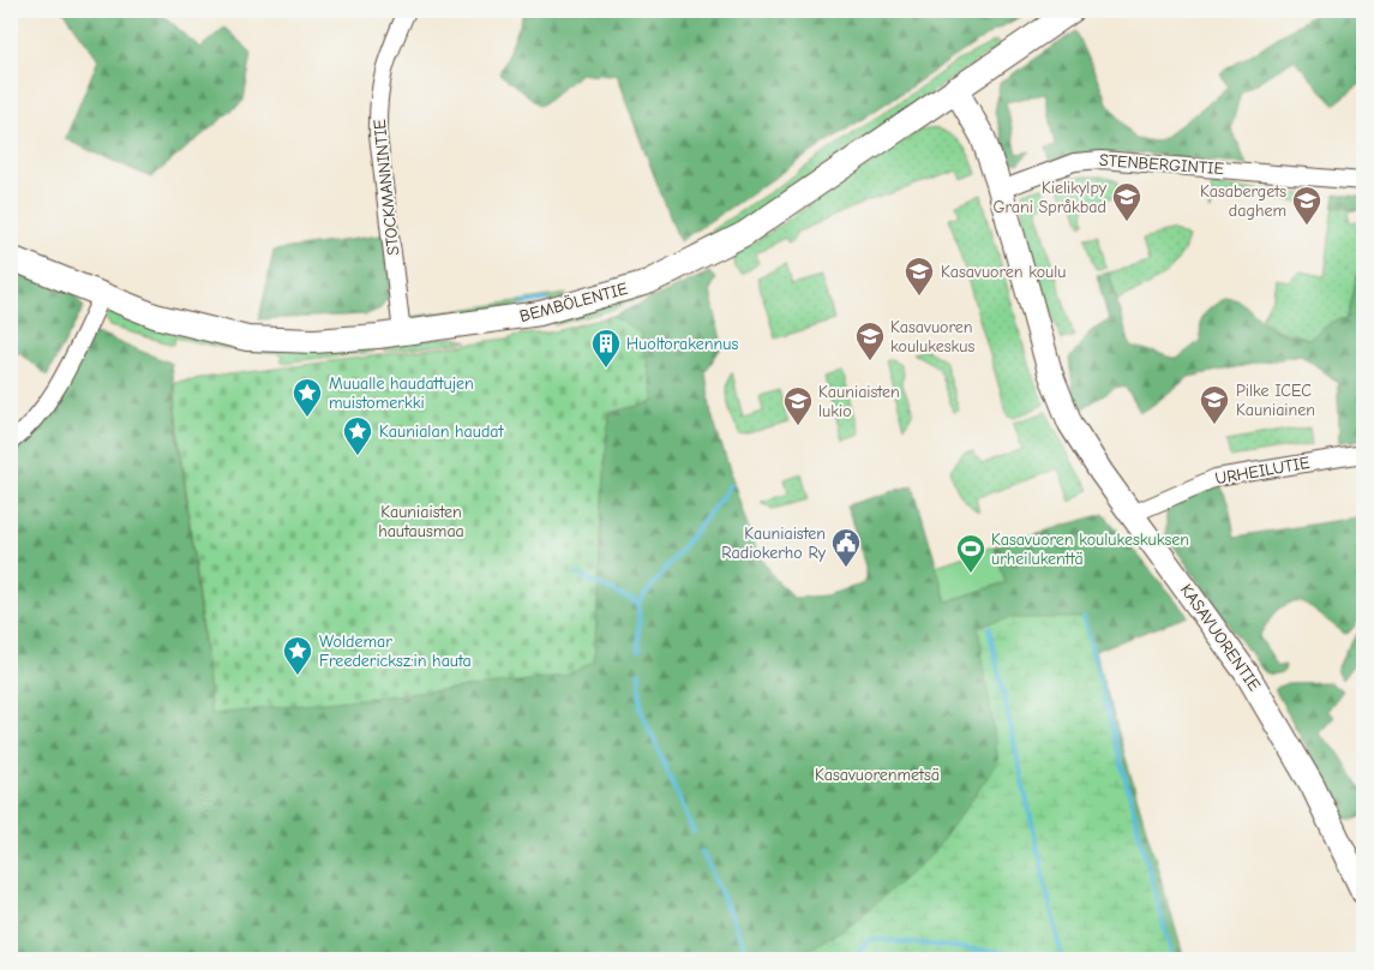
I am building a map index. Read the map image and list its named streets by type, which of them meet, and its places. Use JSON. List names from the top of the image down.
{
  "streets": {
    "main road": ["BEMBÖLENTIE", "KASAVUORENTIE"],
    "street": ["STENBERGINTIE", "STOCKMANNINTIE", "URHEILUTIE"]
  },
  "crossings": [
    ["STENBERGINTIE", "KASAVUORENTIE"],
    ["STOCKMANNINTIE", "BEMBÖLENTIE"],
    ["BEMBÖLENTIE", "KASAVUORENTIE"],
    ["URHEILUTIE", "KASAVUORENTIE"]
  ],
  "parks": ["Kauniaisten hautausmaa", "Kasavuorenmetsä"],
  "places": {
    "school or university": [
      "Kielikylpy Grani Språkbad",
      "Kasabergets daghem",
      "Kasavuoren koulu",
      "Kasavuoren koulukeskus",
      "Pilke ICEC Kauniainen",
      "Kauniaisten lukio"
    ],
    "building": ["Huoltorakennus"],
    "place": ["Muualle haudattujen muistomerkki", "Kaunialan haudat", "Woldemar Freedericksz:in hauta"],
    "public building": ["Kauniaisten Radiokerho Ry"],
    "sports": ["Kasavuoren koulukeskuksen urheilukenttä"]
  }
}
